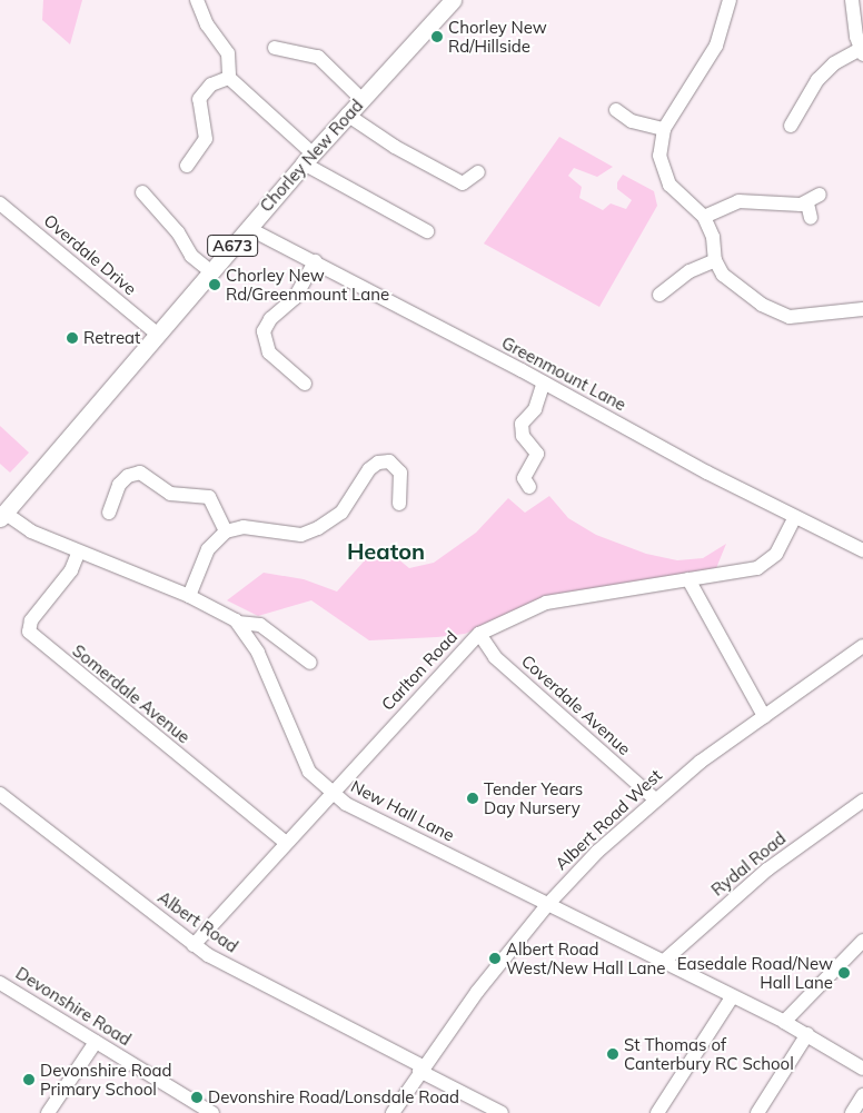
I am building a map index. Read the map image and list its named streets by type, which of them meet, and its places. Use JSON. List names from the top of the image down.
{
  "streets": {
    "main road": ["Chorley New Road", "A673"],
    "street": [
      "Overdale Drive",
      "Greenmount Lane",
      "Carlton Road",
      "Somerdale Avenue",
      "Coverdale Avenue",
      "New Hall Lane",
      "Albert Road West",
      "Rydal Road",
      "Albert Road",
      "Devonshire Road"
    ]
  },
  "crossings": [
    ["Chorley New Road", "Overdale Drive"],
    ["Chorley New Road", "Greenmount Lane"],
    ["Chorley New Road", "New Hall Lane"],
    ["Greenmount Lane", "Carlton Road"],
    ["Carlton Road", "Somerdale Avenue"],
    ["Carlton Road", "Coverdale Avenue"],
    ["Carlton Road", "New Hall Lane"],
    ["Carlton Road", "Albert Road"],
    ["Somerdale Avenue", "New Hall Lane"],
    ["Coverdale Avenue", "Albert Road West"],
    ["New Hall Lane", "Albert Road West"],
    ["New Hall Lane", "Rydal Road"],
    ["Albert Road West", "Albert Road"]
  ],
  "districts": ["Heaton"],
  "places": [
    "Chorley New Rd/Hillside",
    "Chorley New Rd/Greenmount Lane",
    "Retreat",
    "Tender Years Day Nursery",
    "Albert Road West/New Hall Lane",
    "Easedale Road/New Hall Lane",
    "St Thomas of Canterbury RC School",
    "Devonshire Road Primary School",
    "Devonshire Road/Lonsdale Road"
  ]
}
